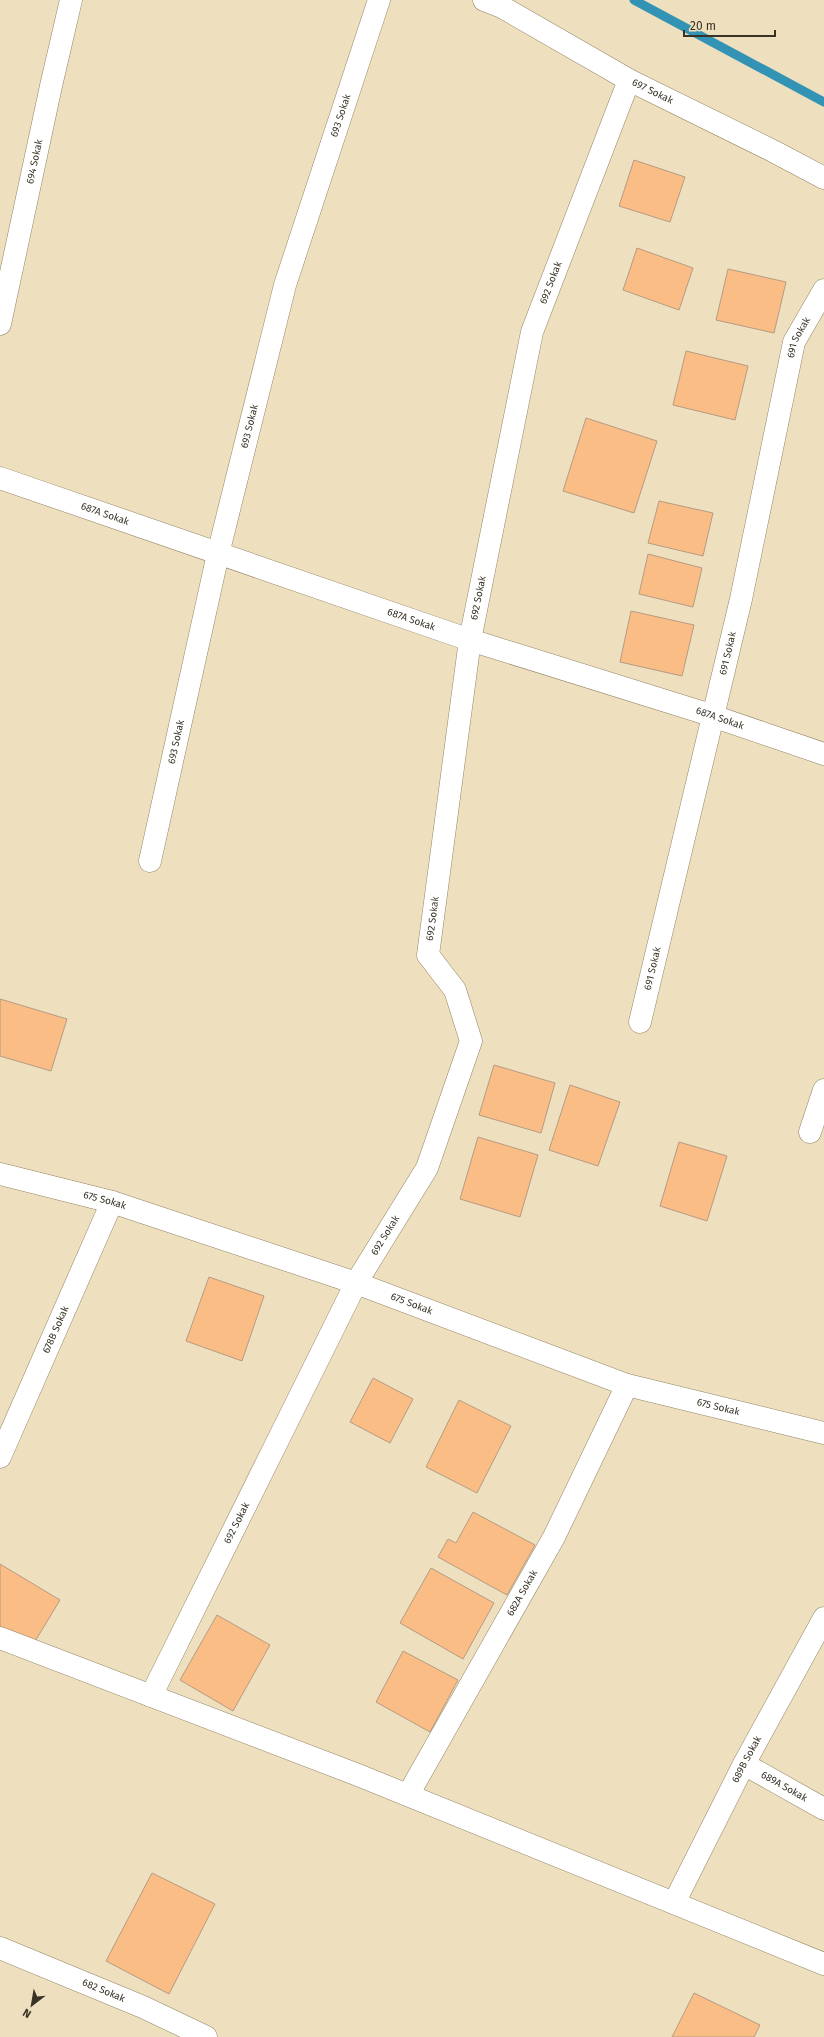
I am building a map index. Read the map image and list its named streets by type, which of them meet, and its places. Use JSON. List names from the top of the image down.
{
  "streets": {
    "street": [
      "697 Sokak",
      "693 Sokak",
      "694 Sokak",
      "692 Sokak",
      "691 Sokak",
      "687A Sokak",
      "675 Sokak",
      "678B Sokak",
      "682A Sokak",
      "689B Sokak",
      "689A Sokak",
      "682 Sokak"
    ]
  },
  "crossings": [
    ["697 Sokak", "692 Sokak"],
    ["693 Sokak", "687A Sokak"],
    ["692 Sokak", "687A Sokak"],
    ["692 Sokak", "675 Sokak"],
    ["691 Sokak", "687A Sokak"],
    ["675 Sokak", "678B Sokak"],
    ["675 Sokak", "682A Sokak"],
    ["689B Sokak", "689A Sokak"]
  ],
  "scale_bar": "20 m",
  "north": "bottom left"
}
